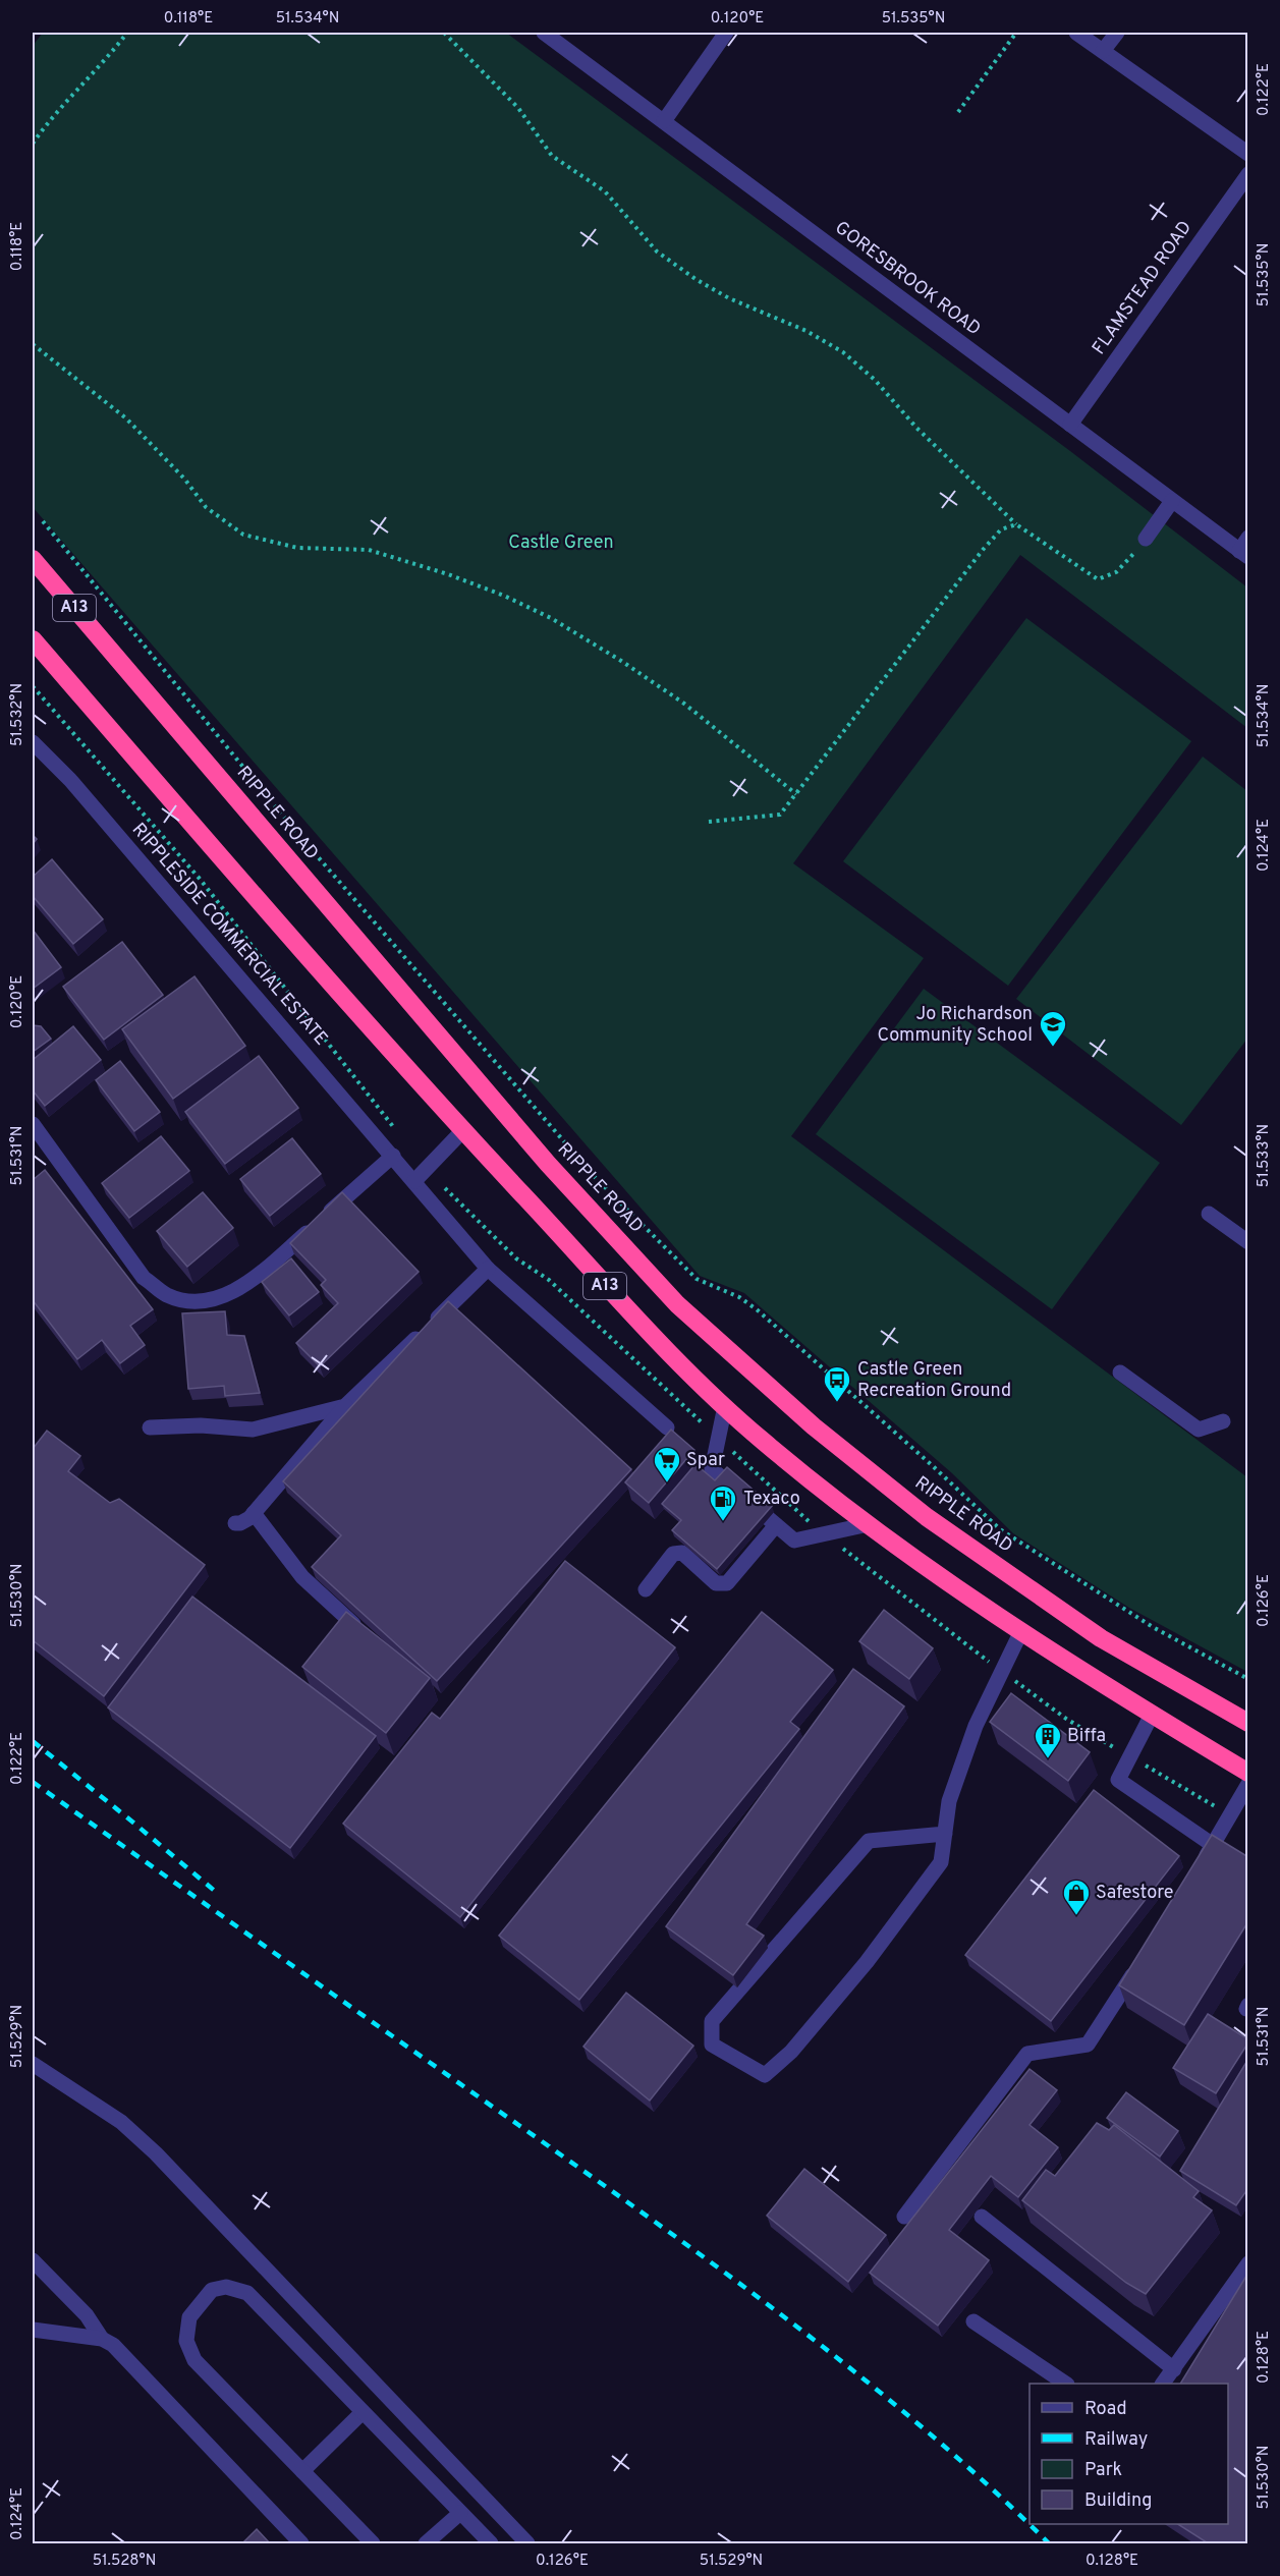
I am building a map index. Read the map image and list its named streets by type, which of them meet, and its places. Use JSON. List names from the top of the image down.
{
  "streets": {
    "highway": ["A13", "RIPPLE ROAD"],
    "street": ["GORESBROOK ROAD", "FLAMSTEAD ROAD", "RIPPLESIDE COMMERCIAL ESTATE"]
  },
  "crossings": [
    ["GORESBROOK ROAD", "FLAMSTEAD ROAD"]
  ],
  "parks": ["Castle Green"],
  "places": {
    "school or university": ["Jo Richardson Community School"],
    "bus stop": ["Castle Green Recreation Ground"],
    "supermarket": ["Spar"],
    "fuel station": ["Texaco"],
    "building": ["Biffa"],
    "shop": ["Safestore"]
  },
  "legend": [
    "Road",
    "Railway",
    "Park",
    "Building"
  ],
  "coordinates": [
    "0.118°E",
    "51.534°N",
    "0.120°E",
    "51.535°N",
    "0.122°E",
    "51.532°N",
    "0.124°E",
    "51.531°N",
    "51.533°N",
    "51.530°N",
    "0.126°E",
    "51.529°N",
    "0.128°E",
    "51.528°N"
  ]
}
